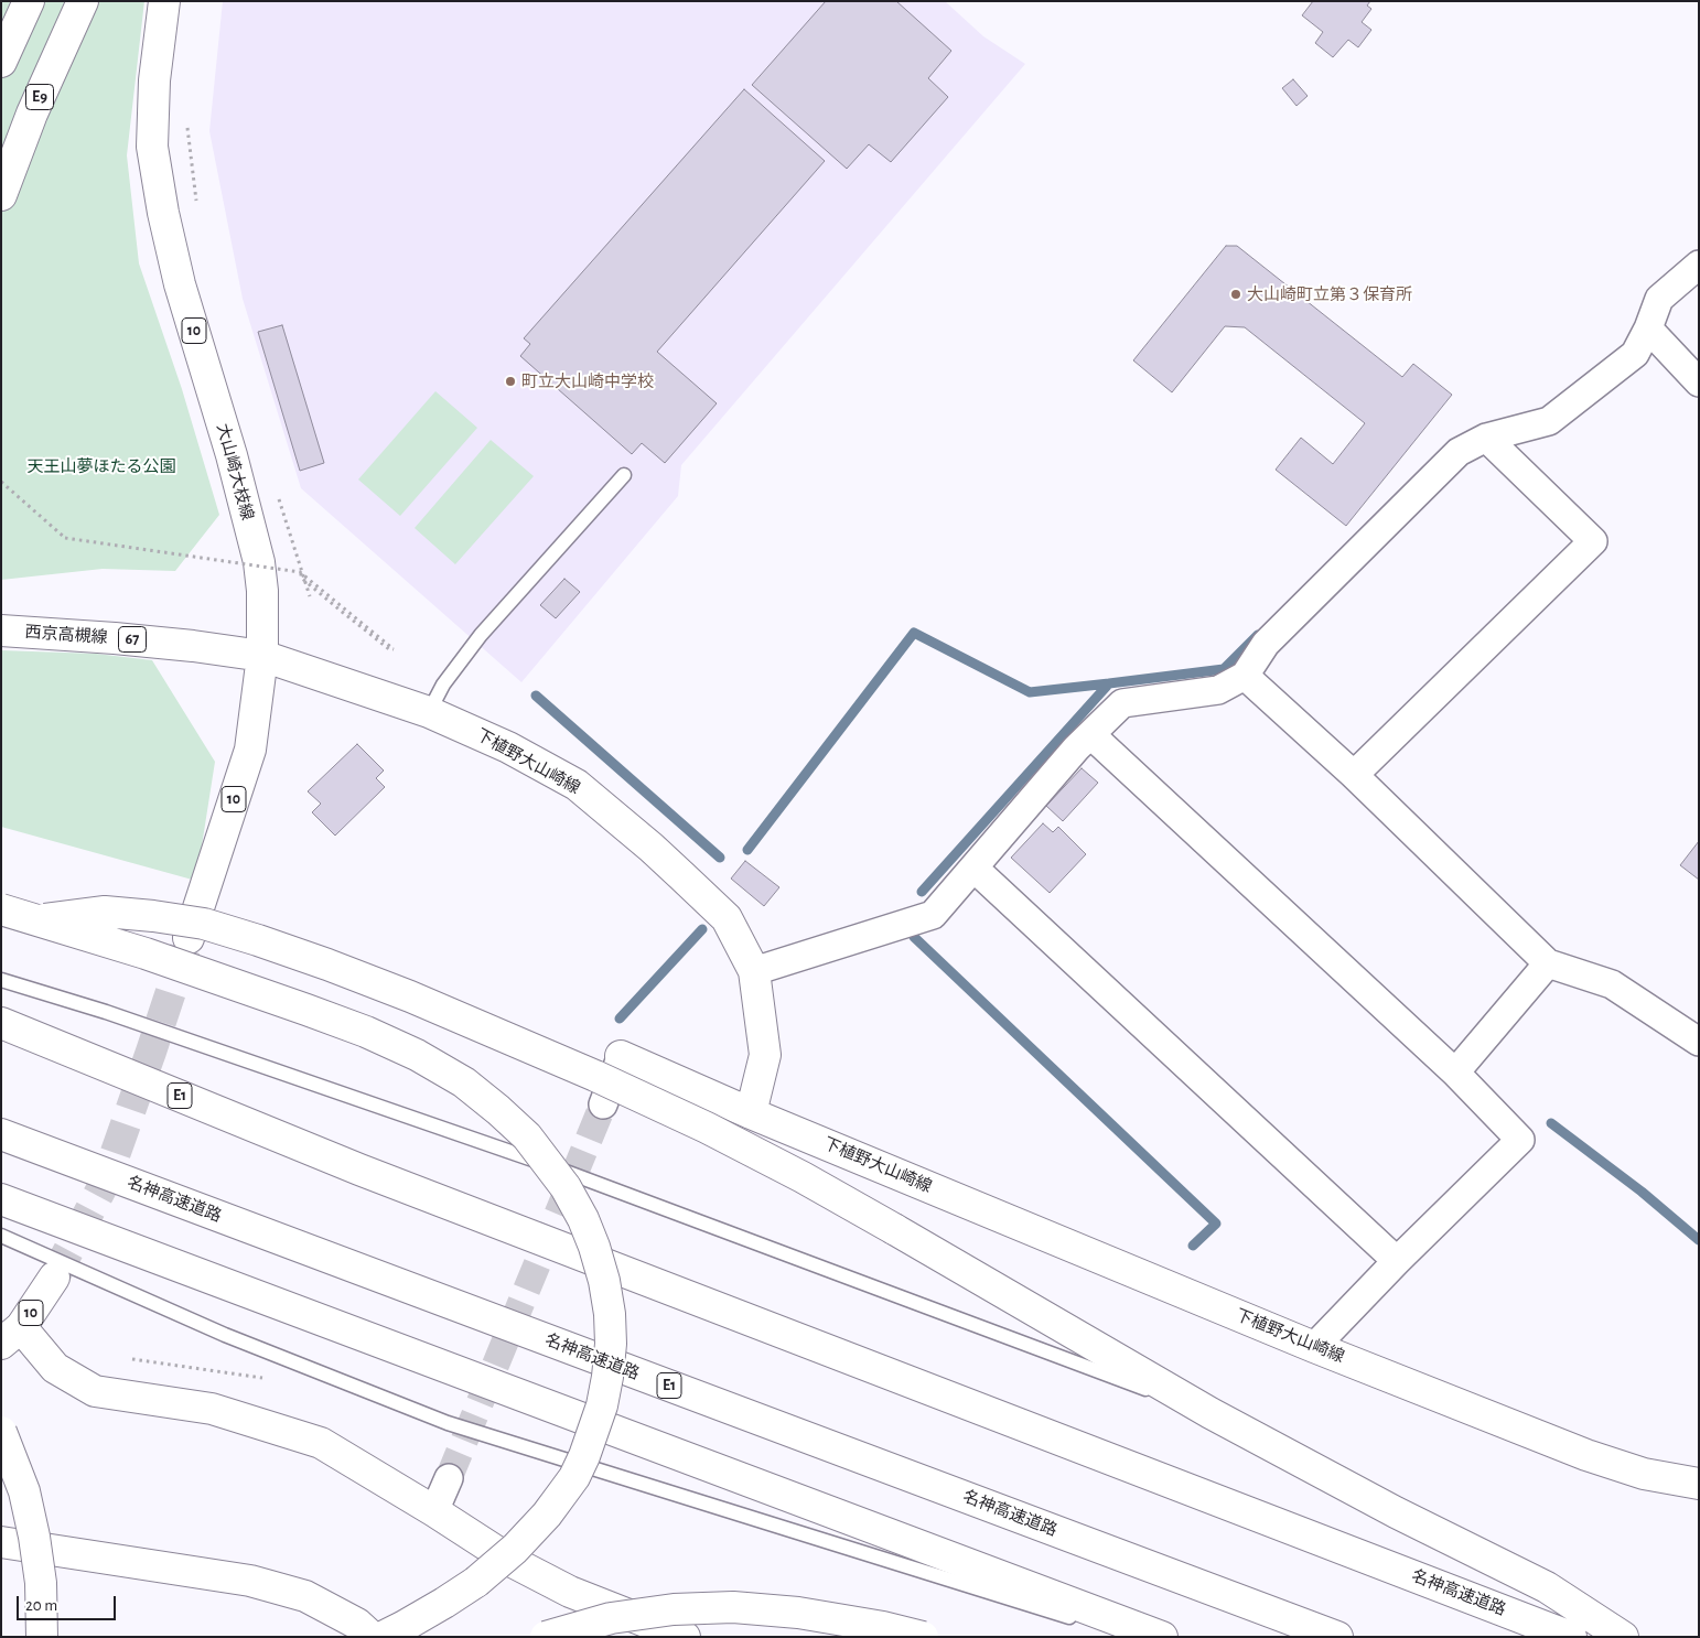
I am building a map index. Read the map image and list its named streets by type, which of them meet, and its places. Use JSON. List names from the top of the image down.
{
  "streets": {
    "main road": [
      "E9",
      "10",
      "大山崎大枝線",
      "西京高槻線",
      "67",
      "下植野大山崎線",
      "E1",
      "名神高速道路"
    ]
  },
  "crossings": [
    ["大山崎大枝線", "西京高槻線"],
    ["大山崎大枝線", "下植野大山崎線"],
    ["西京高槻線", "下植野大山崎線"]
  ],
  "parks": ["天王山夢ほたる公園"],
  "places": ["大山崎町立第３保育所", "町立大山崎中学校"],
  "scale_bar": "20 m"
}
